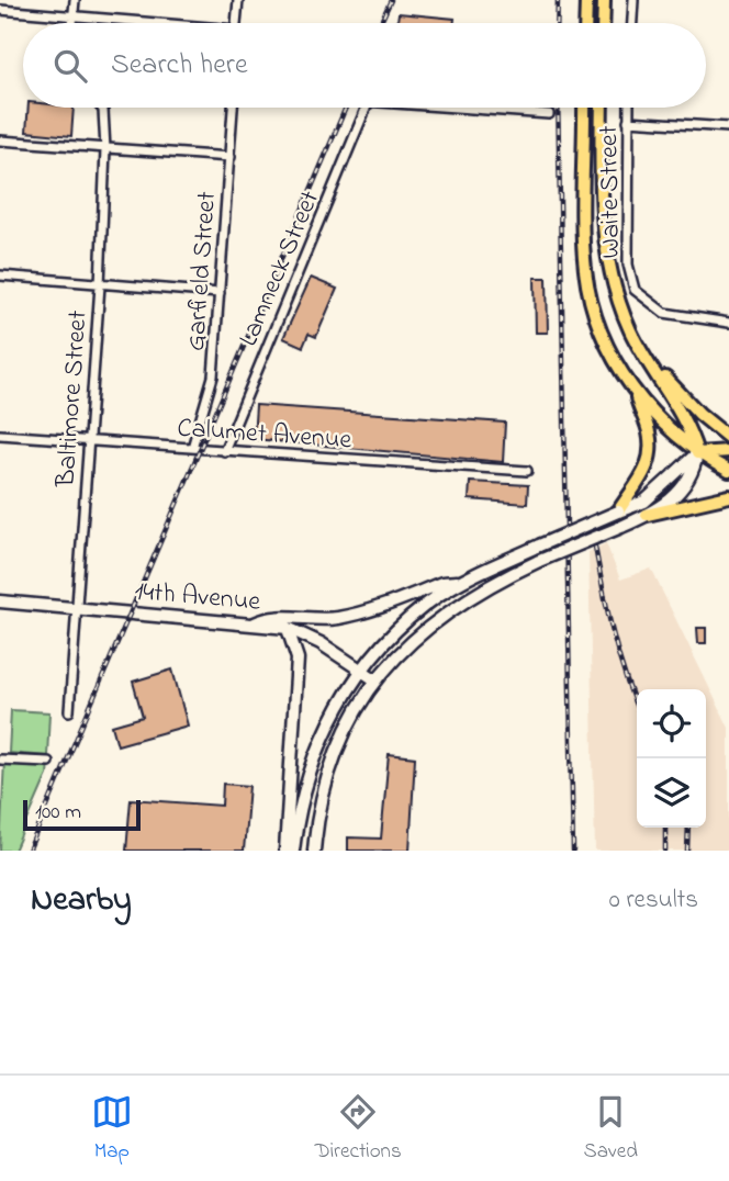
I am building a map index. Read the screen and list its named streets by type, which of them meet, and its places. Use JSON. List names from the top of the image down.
{
  "streets": {
    "main road": ["14th Avenue"],
    "street": [
      "Waite Street",
      "Lamneck Street",
      "Garfield Street",
      "Baltimore Street",
      "Calumet Avenue"
    ]
  },
  "crossings": [
    ["Lamneck Street", "Calumet Avenue"],
    ["Garfield Street", "Calumet Avenue"],
    ["Baltimore Street", "Calumet Avenue"],
    ["Baltimore Street", "14th Avenue"]
  ],
  "scale_bar": "100 m",
  "page": {
    "search": "Search here",
    "scale": "100 m",
    "heading": ["Nearby", "0 results"],
    "nav": ["Map", "Directions", "Saved"]
  }
}
